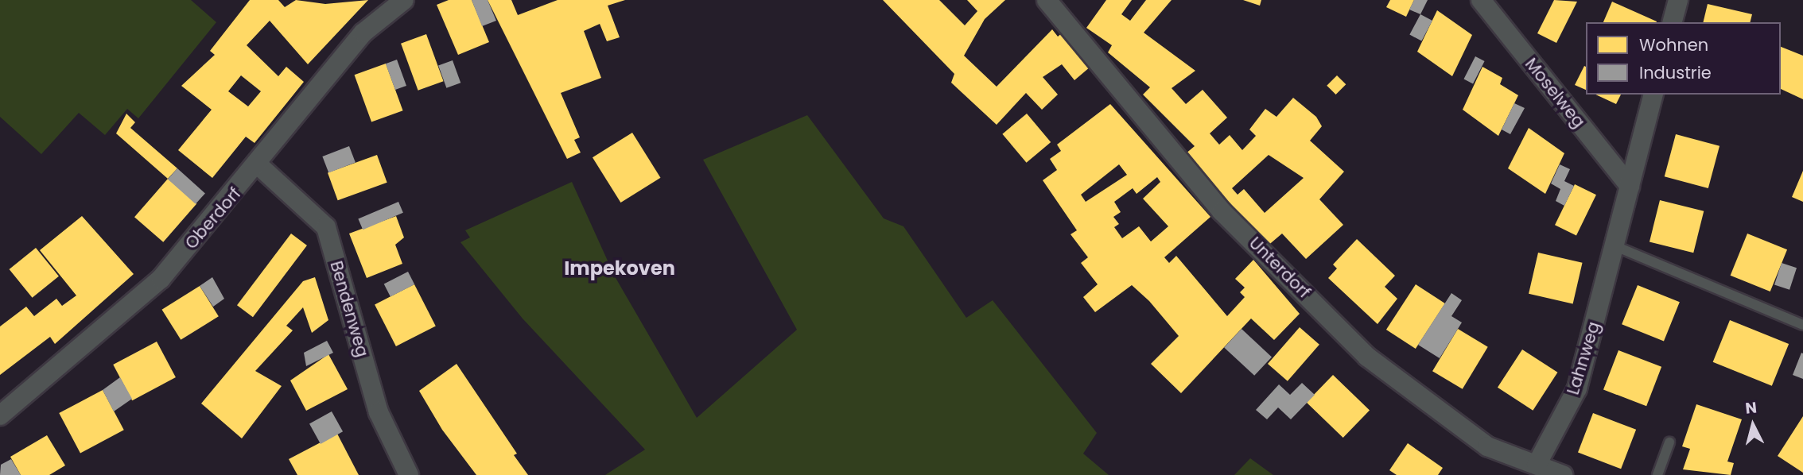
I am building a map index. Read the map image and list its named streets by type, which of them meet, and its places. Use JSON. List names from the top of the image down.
{
  "streets": {
    "street": [
      "Moselweg",
      "Oberdorf",
      "Unterdorf",
      "Bendenweg",
      "Lahnweg"
    ]
  },
  "crossings": [
    ["Moselweg", "Lahnweg"],
    ["Oberdorf", "Bendenweg"],
    ["Unterdorf", "Lahnweg"]
  ],
  "districts": ["Impekoven"],
  "legend": ["Wohnen", "Industrie"],
  "north": "top"
}
